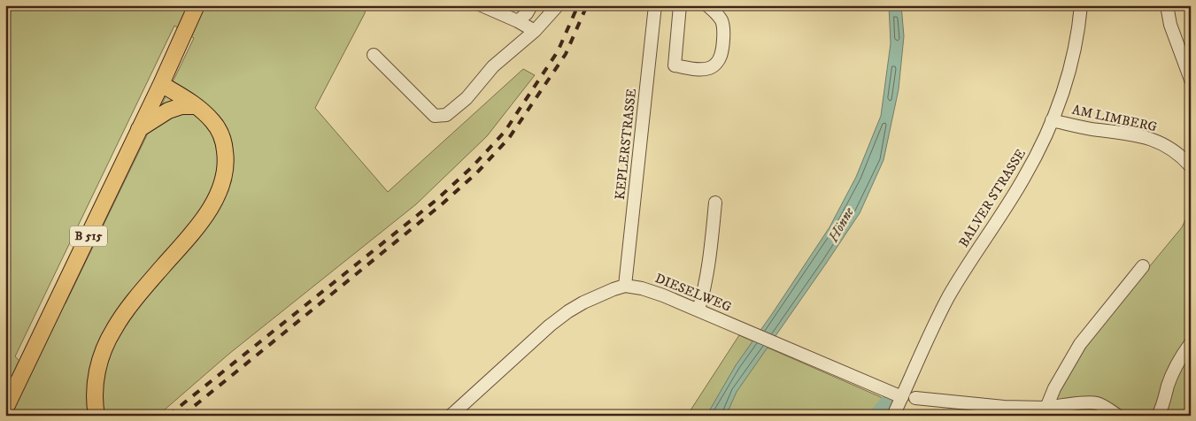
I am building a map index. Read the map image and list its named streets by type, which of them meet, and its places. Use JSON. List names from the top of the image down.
{
  "streets": {
    "main road": ["B 515"],
    "street": [
      "AM LIMBERG",
      "KEPLERSTRASSE",
      "BALVER STRASSE",
      "DIESELWEG"
    ]
  },
  "crossings": [
    ["AM LIMBERG", "BALVER STRASSE"],
    ["KEPLERSTRASSE", "DIESELWEG"],
    ["BALVER STRASSE", "DIESELWEG"]
  ],
  "water": ["Hönne"]
}
